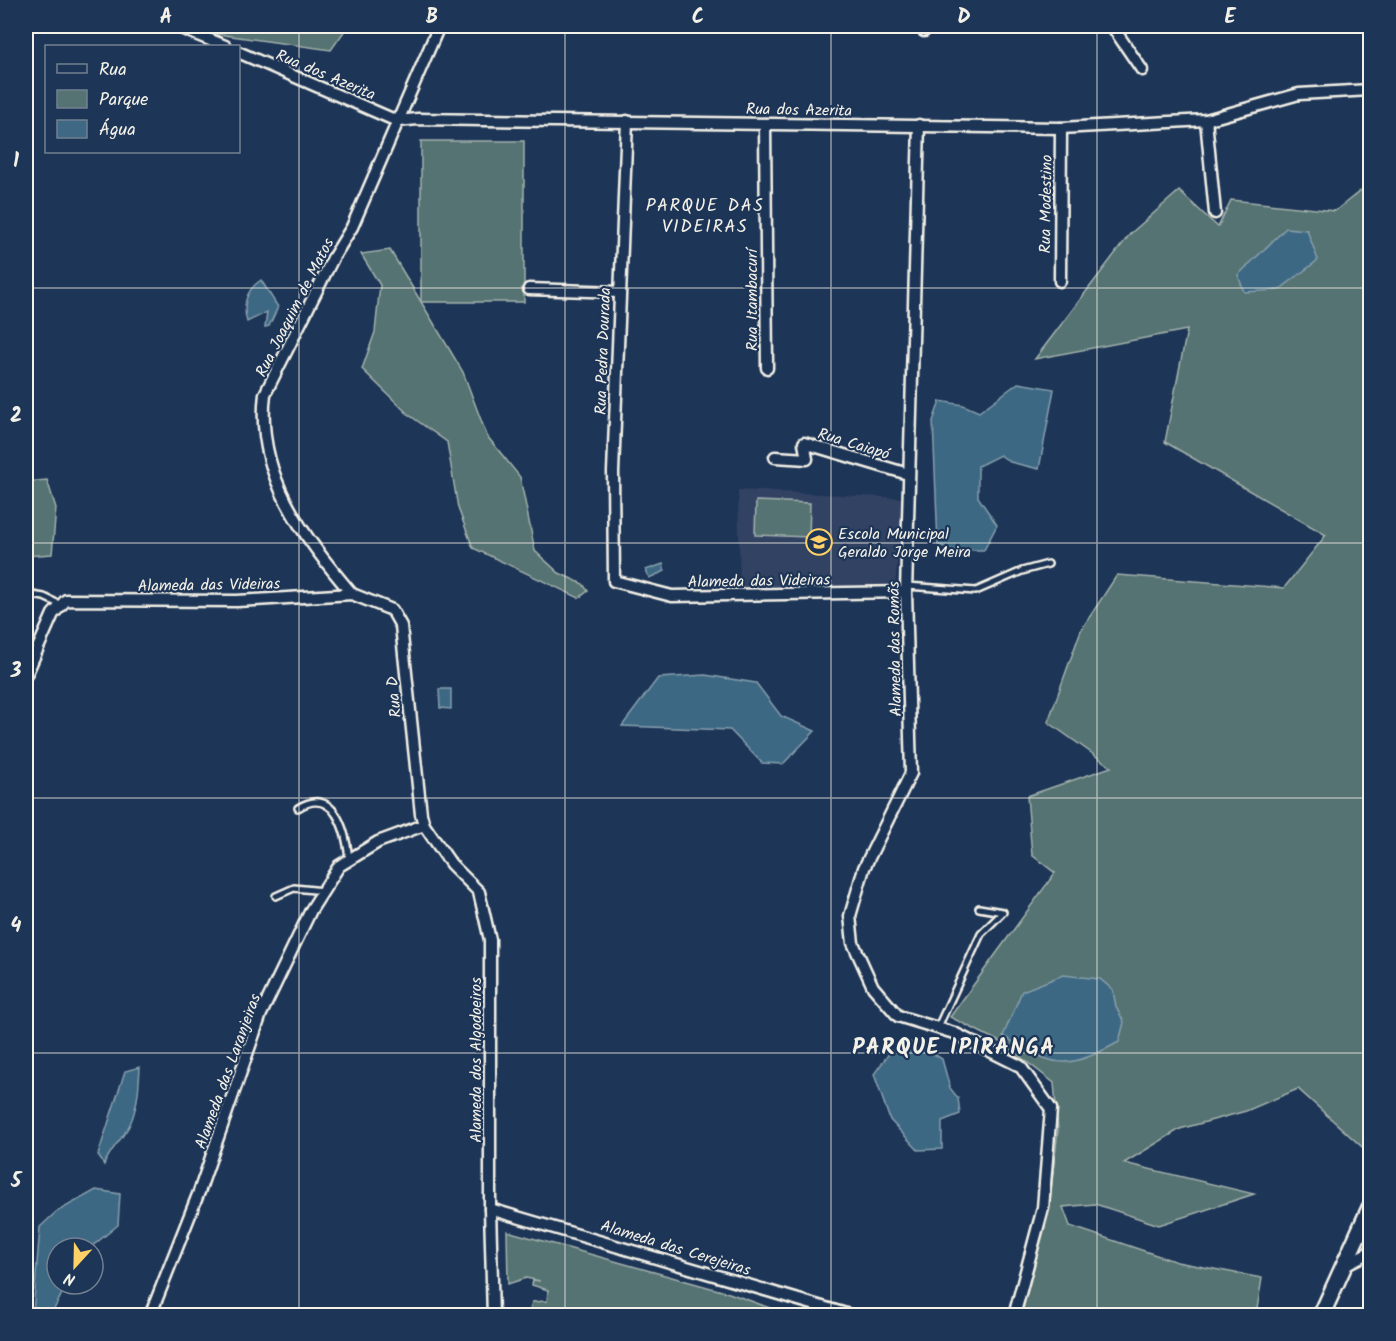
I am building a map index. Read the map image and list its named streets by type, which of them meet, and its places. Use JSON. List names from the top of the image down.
{
  "streets": {
    "street": [
      "Rua dos Azerita",
      "Rua Modestino",
      "Rua Itambacurí",
      "Rua Joaquim de Matos",
      "Rua Pedra Dourada",
      "Rua Caiapó",
      "Alameda das Videiras",
      "Alameda das Romãs",
      "Rua D",
      "Alameda dos Algodoeiros",
      "Alameda das Laranjeiras",
      "Alameda das Cerejeiras"
    ]
  },
  "crossings": [
    ["Rua dos Azerita", "Rua Modestino"],
    ["Rua dos Azerita", "Rua Itambacurí"],
    ["Rua dos Azerita", "Rua Joaquim de Matos"],
    ["Rua dos Azerita", "Rua Pedra Dourada"],
    ["Rua dos Azerita", "Alameda das Romãs"],
    ["Rua Joaquim de Matos", "Alameda das Videiras"],
    ["Rua Joaquim de Matos", "Rua D"],
    ["Rua Pedra Dourada", "Alameda das Videiras"],
    ["Rua Caiapó", "Alameda das Romãs"],
    ["Alameda das Videiras", "Alameda das Romãs"],
    ["Alameda das Videiras", "Rua D"],
    ["Rua D", "Alameda dos Algodoeiros"],
    ["Rua D", "Alameda das Laranjeiras"],
    ["Alameda dos Algodoeiros", "Alameda das Laranjeiras"],
    ["Alameda dos Algodoeiros", "Alameda das Cerejeiras"]
  ],
  "districts": ["PARQUE DAS VIDEIRAS", "PARQUE IPIRANGA"],
  "places": {
    "school or university": ["Escola Municipal Geraldo Jorge Meira"]
  },
  "legend": ["Rua", "Parque", "Água"],
  "north": "bottom",
  "grid": {
    "columns": [
      "A",
      "B",
      "C",
      "D",
      "E"
    ],
    "rows": [
      "1",
      "2",
      "3",
      "4",
      "5"
    ]
  }
}
